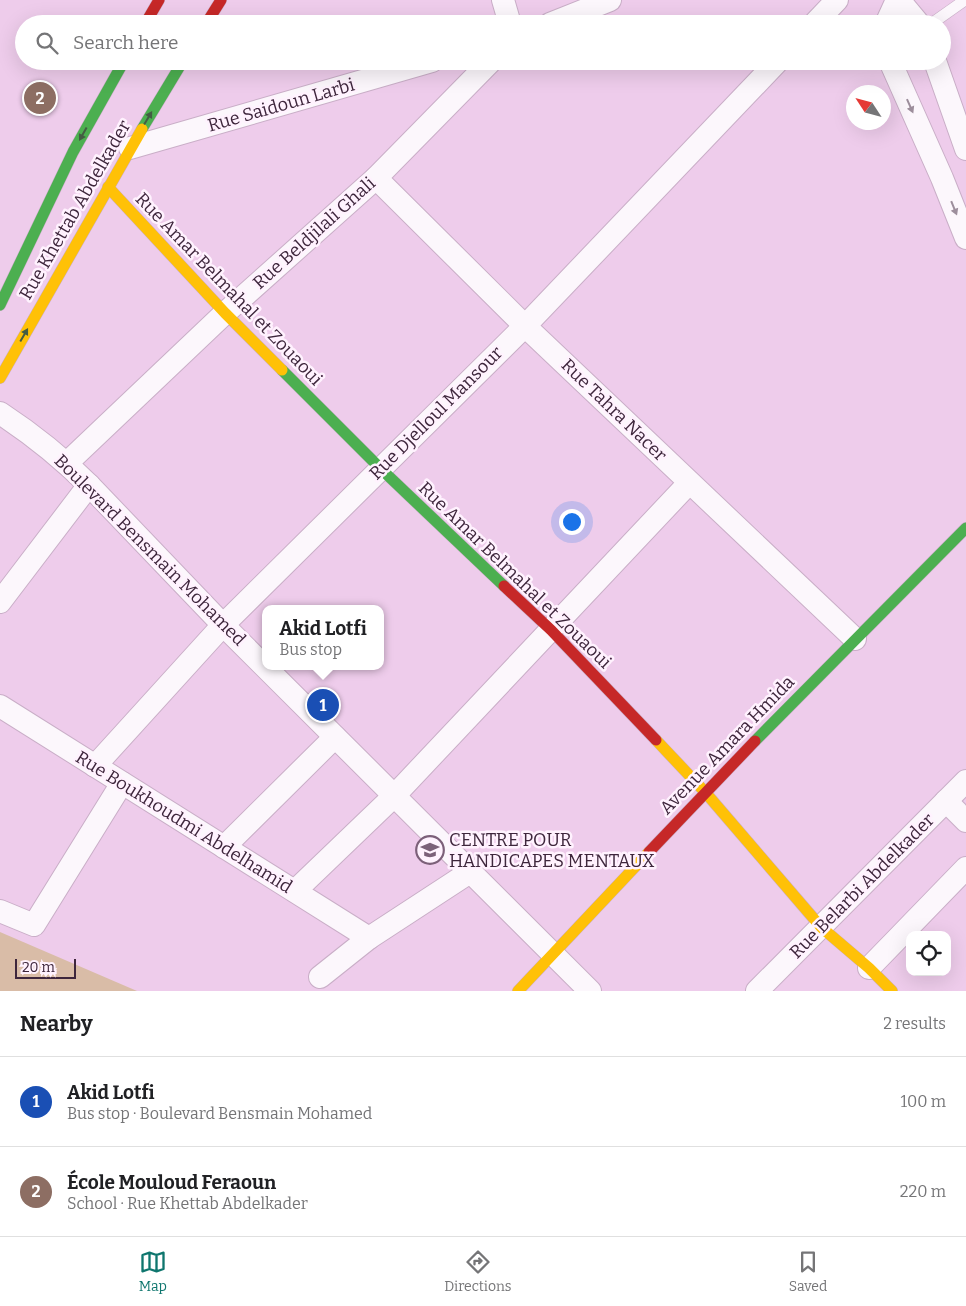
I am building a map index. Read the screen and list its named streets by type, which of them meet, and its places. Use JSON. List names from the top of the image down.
{
  "streets": {
    "main road": ["Rue Khettab Abdelkader", "Rue Amar Belmahal et Zouaoui", "Avenue Amara Hmida"],
    "street": [
      "Rue Saidoun Larbi",
      "Rue Beldjilali Ghali",
      "Rue Tahra Nacer",
      "Rue Djelloul Mansour",
      "Boulevard Bensmain Mohamed",
      "Rue Boukhoudmi Abdelhamid",
      "Rue Belarbi Abdelkader"
    ]
  },
  "crossings": [
    ["Rue Saidoun Larbi", "Rue Khettab Abdelkader"],
    ["Rue Khettab Abdelkader", "Rue Amar Belmahal et Zouaoui"],
    ["Rue Beldjilali Ghali", "Rue Amar Belmahal et Zouaoui"],
    ["Rue Beldjilali Ghali", "Rue Tahra Nacer"],
    ["Rue Beldjilali Ghali", "Boulevard Bensmain Mohamed"],
    ["Rue Amar Belmahal et Zouaoui", "Rue Djelloul Mansour"],
    ["Rue Amar Belmahal et Zouaoui", "Avenue Amara Hmida"],
    ["Rue Amar Belmahal et Zouaoui", "Rue Belarbi Abdelkader"],
    ["Rue Tahra Nacer", "Rue Djelloul Mansour"],
    ["Rue Tahra Nacer", "Avenue Amara Hmida"],
    ["Rue Djelloul Mansour", "Boulevard Bensmain Mohamed"],
    ["Rue Djelloul Mansour", "Rue Boukhoudmi Abdelhamid"],
    ["Boulevard Bensmain Mohamed", "Avenue Amara Hmida"]
  ],
  "places": {
    "school or university": ["CENTRE POUR HANDICAPES MENTAUX"]
  },
  "scale_bar": "20 m",
  "north": "top left",
  "page": {
    "search": "Search here",
    "pins": ["2", "1"],
    "popup": ["Akid Lotfi", "Bus stop"],
    "scale": "20 m",
    "heading": ["Nearby", "2 results"],
    "list": [
      {
        "mark": "1",
        "name": "Akid Lotfi",
        "note": "Bus stop · Boulevard Bensmain Mohamed",
        "value": "100 m"
      },
      {
        "mark": "2",
        "name": "École Mouloud Feraoun",
        "note": "School · Rue Khettab Abdelkader",
        "value": "220 m"
      }
    ],
    "nav": ["Map", "Directions", "Saved"]
  }
}
